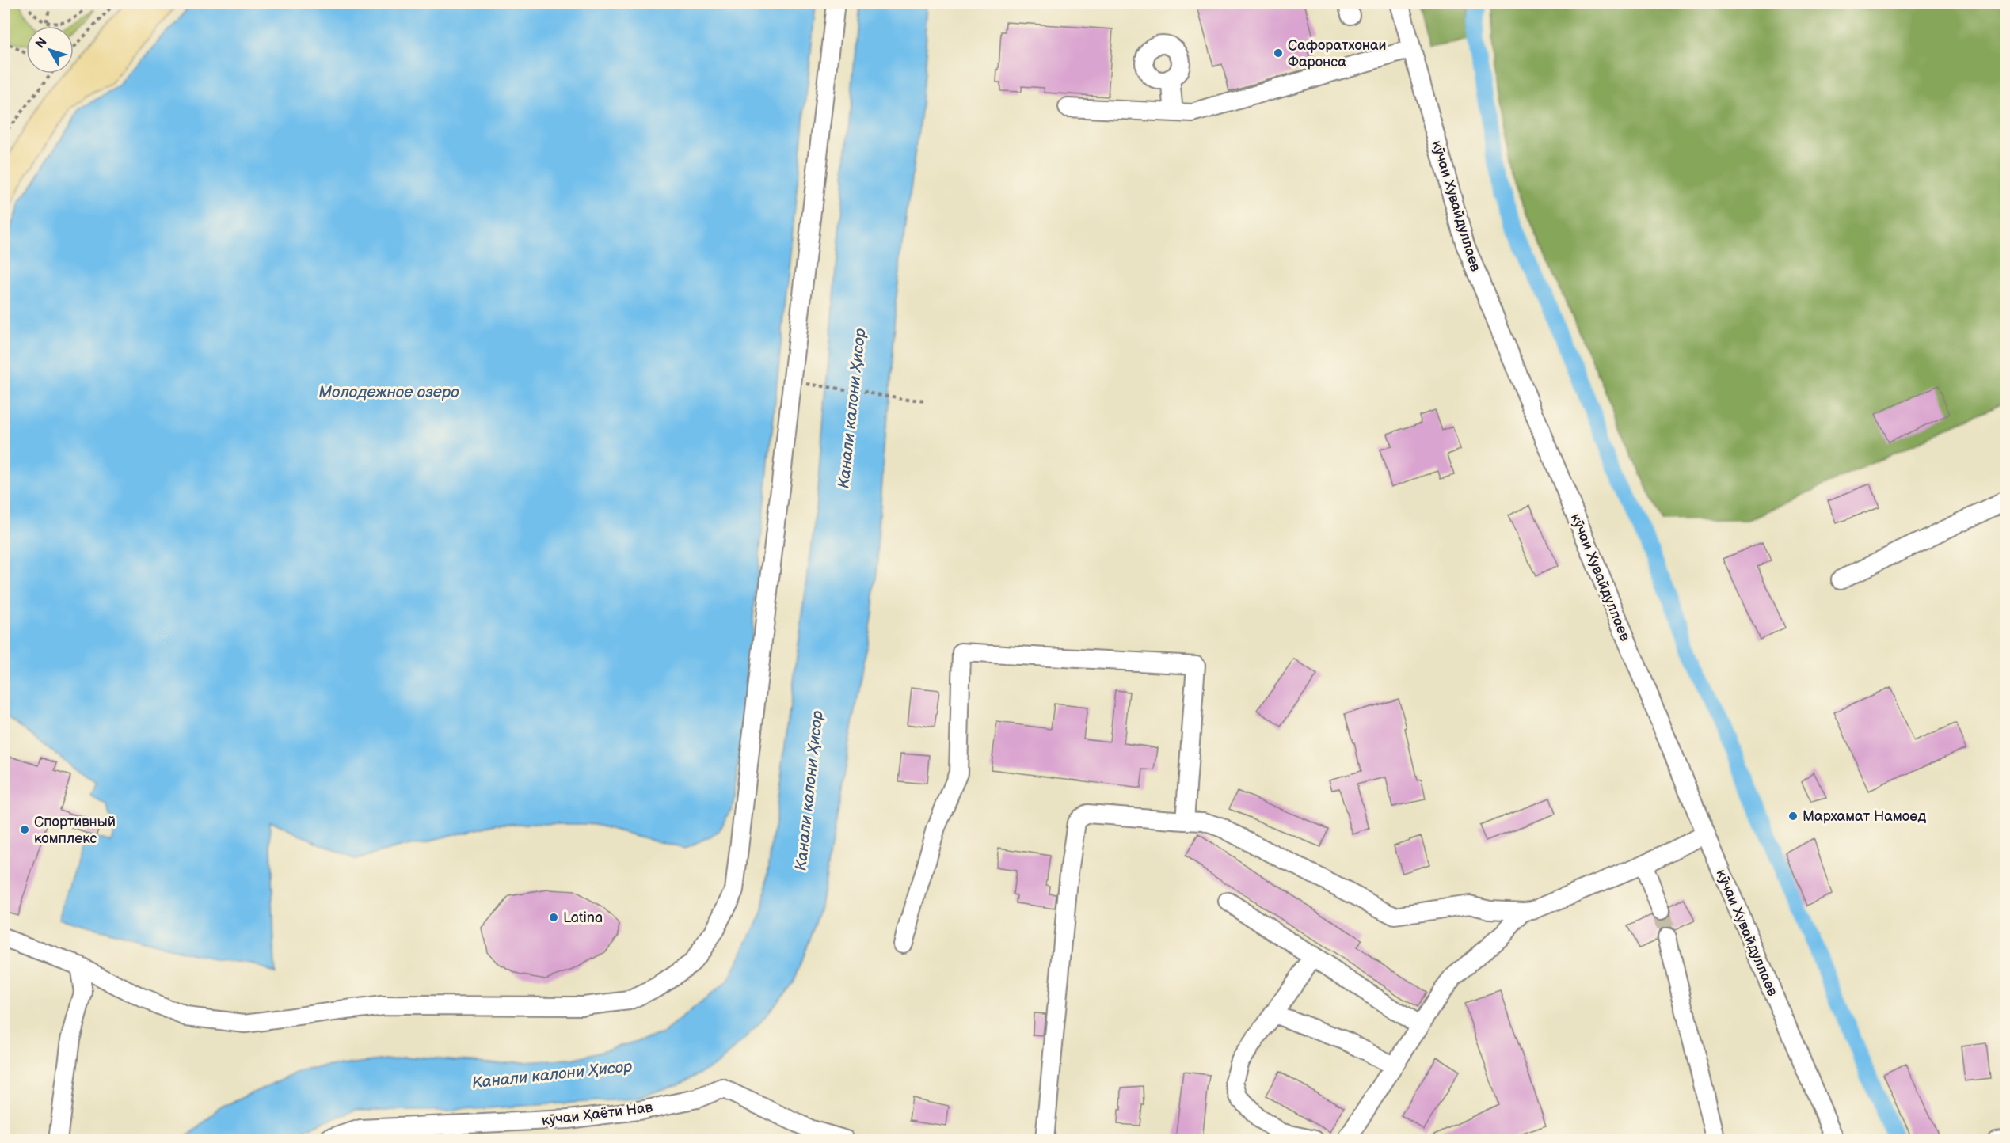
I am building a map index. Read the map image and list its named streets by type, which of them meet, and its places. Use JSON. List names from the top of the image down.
{
  "streets": {
    "street": ["кӯчаи Хувайдуллаев", "кӯчаи Ҳаёти Нав"]
  },
  "water": ["Молодежное озеро", "Канали калони Ҳисор"],
  "places": [
    "Сафоратхонаи Фаронса",
    "Мархамат Намоед",
    "Спортивный комплекс",
    "Latina"
  ],
  "north": "top left"
}
